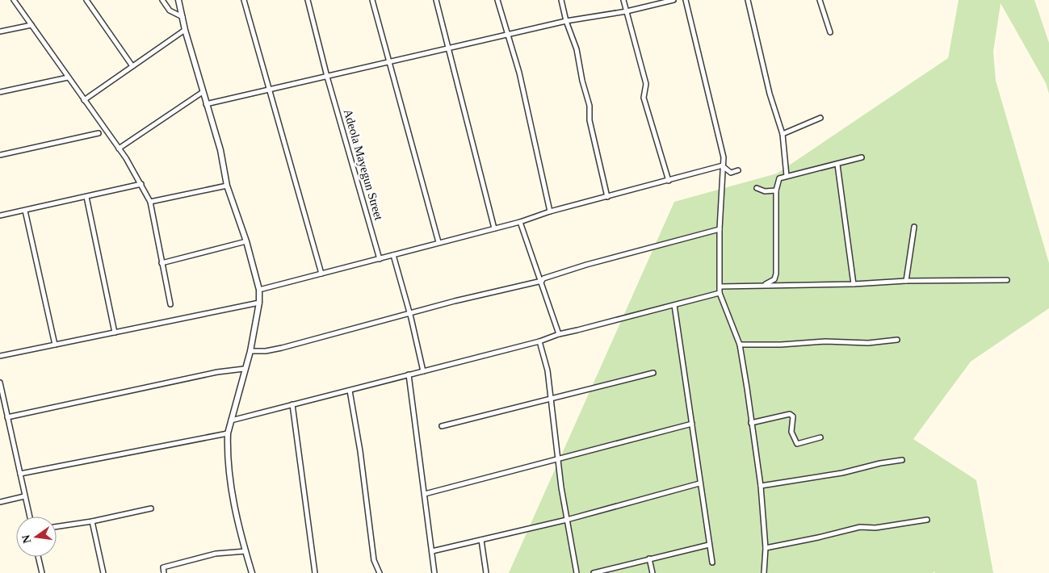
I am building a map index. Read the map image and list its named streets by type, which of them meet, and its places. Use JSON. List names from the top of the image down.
{
  "streets": {
    "street": ["Adeola Mayegun Street"]
  },
  "north": "left"
}
